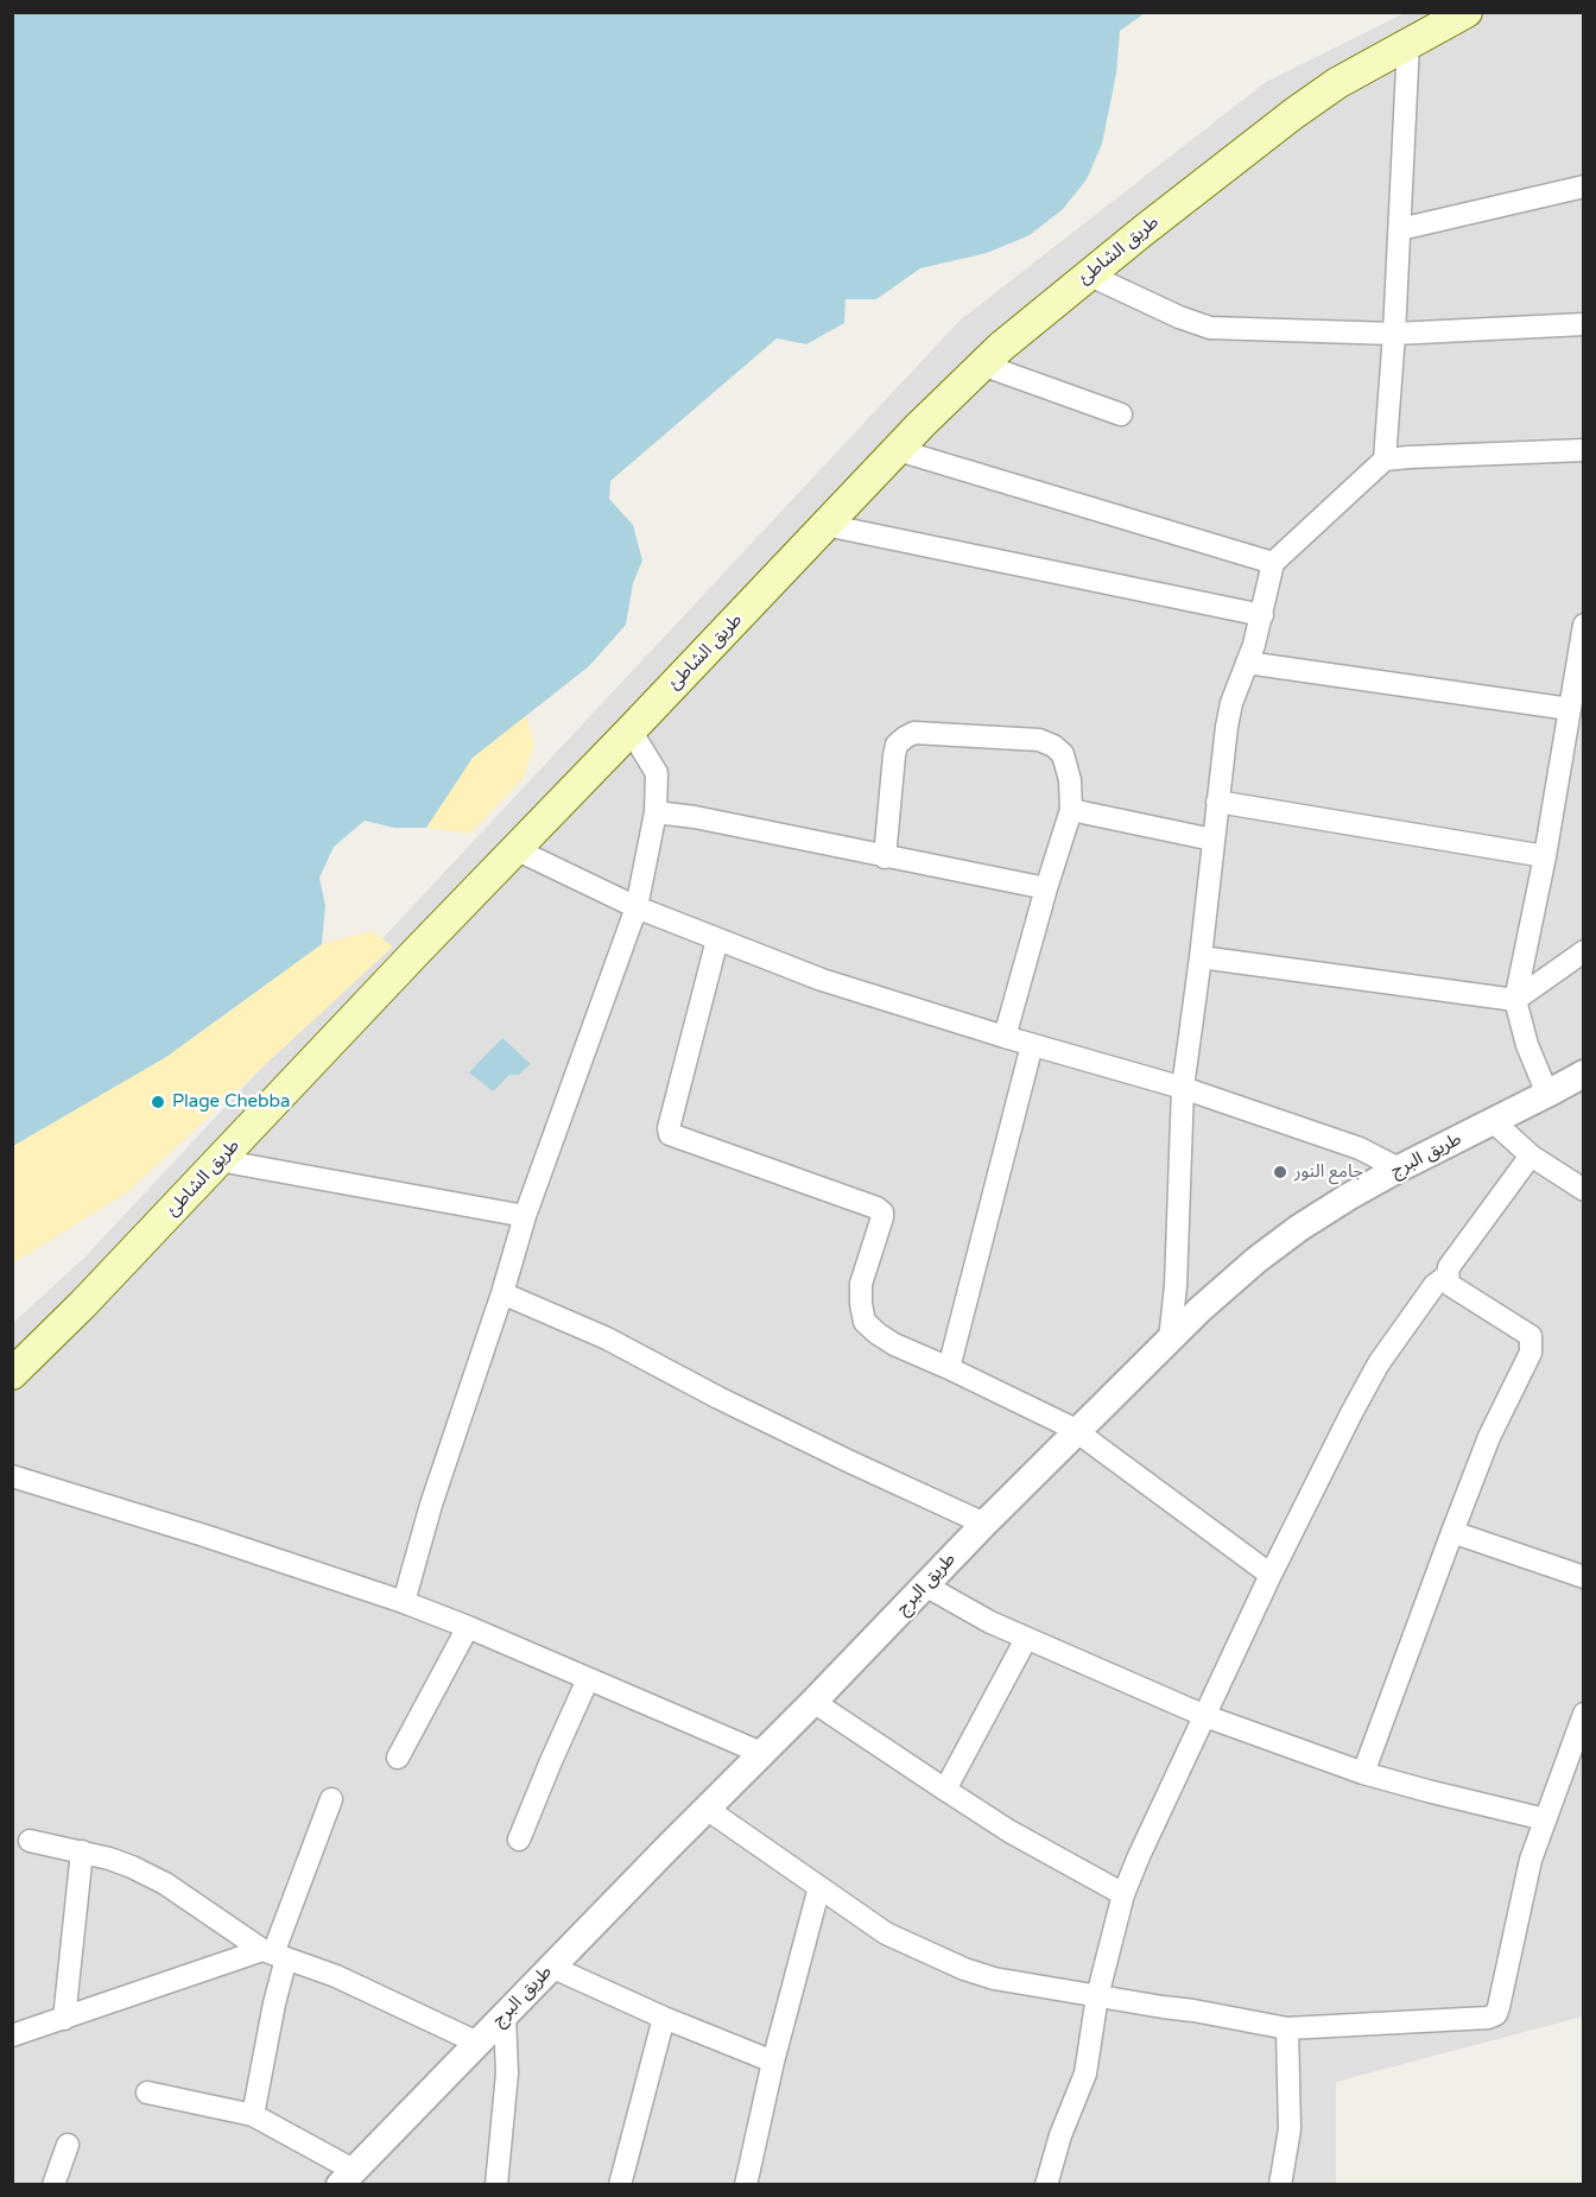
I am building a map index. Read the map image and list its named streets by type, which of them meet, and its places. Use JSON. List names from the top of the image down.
{
  "streets": {
    "main road": ["طريق الشاطئ"],
    "street": ["طريق البرج"]
  },
  "places": ["Plage Chebba", "جامع النور"]
}
